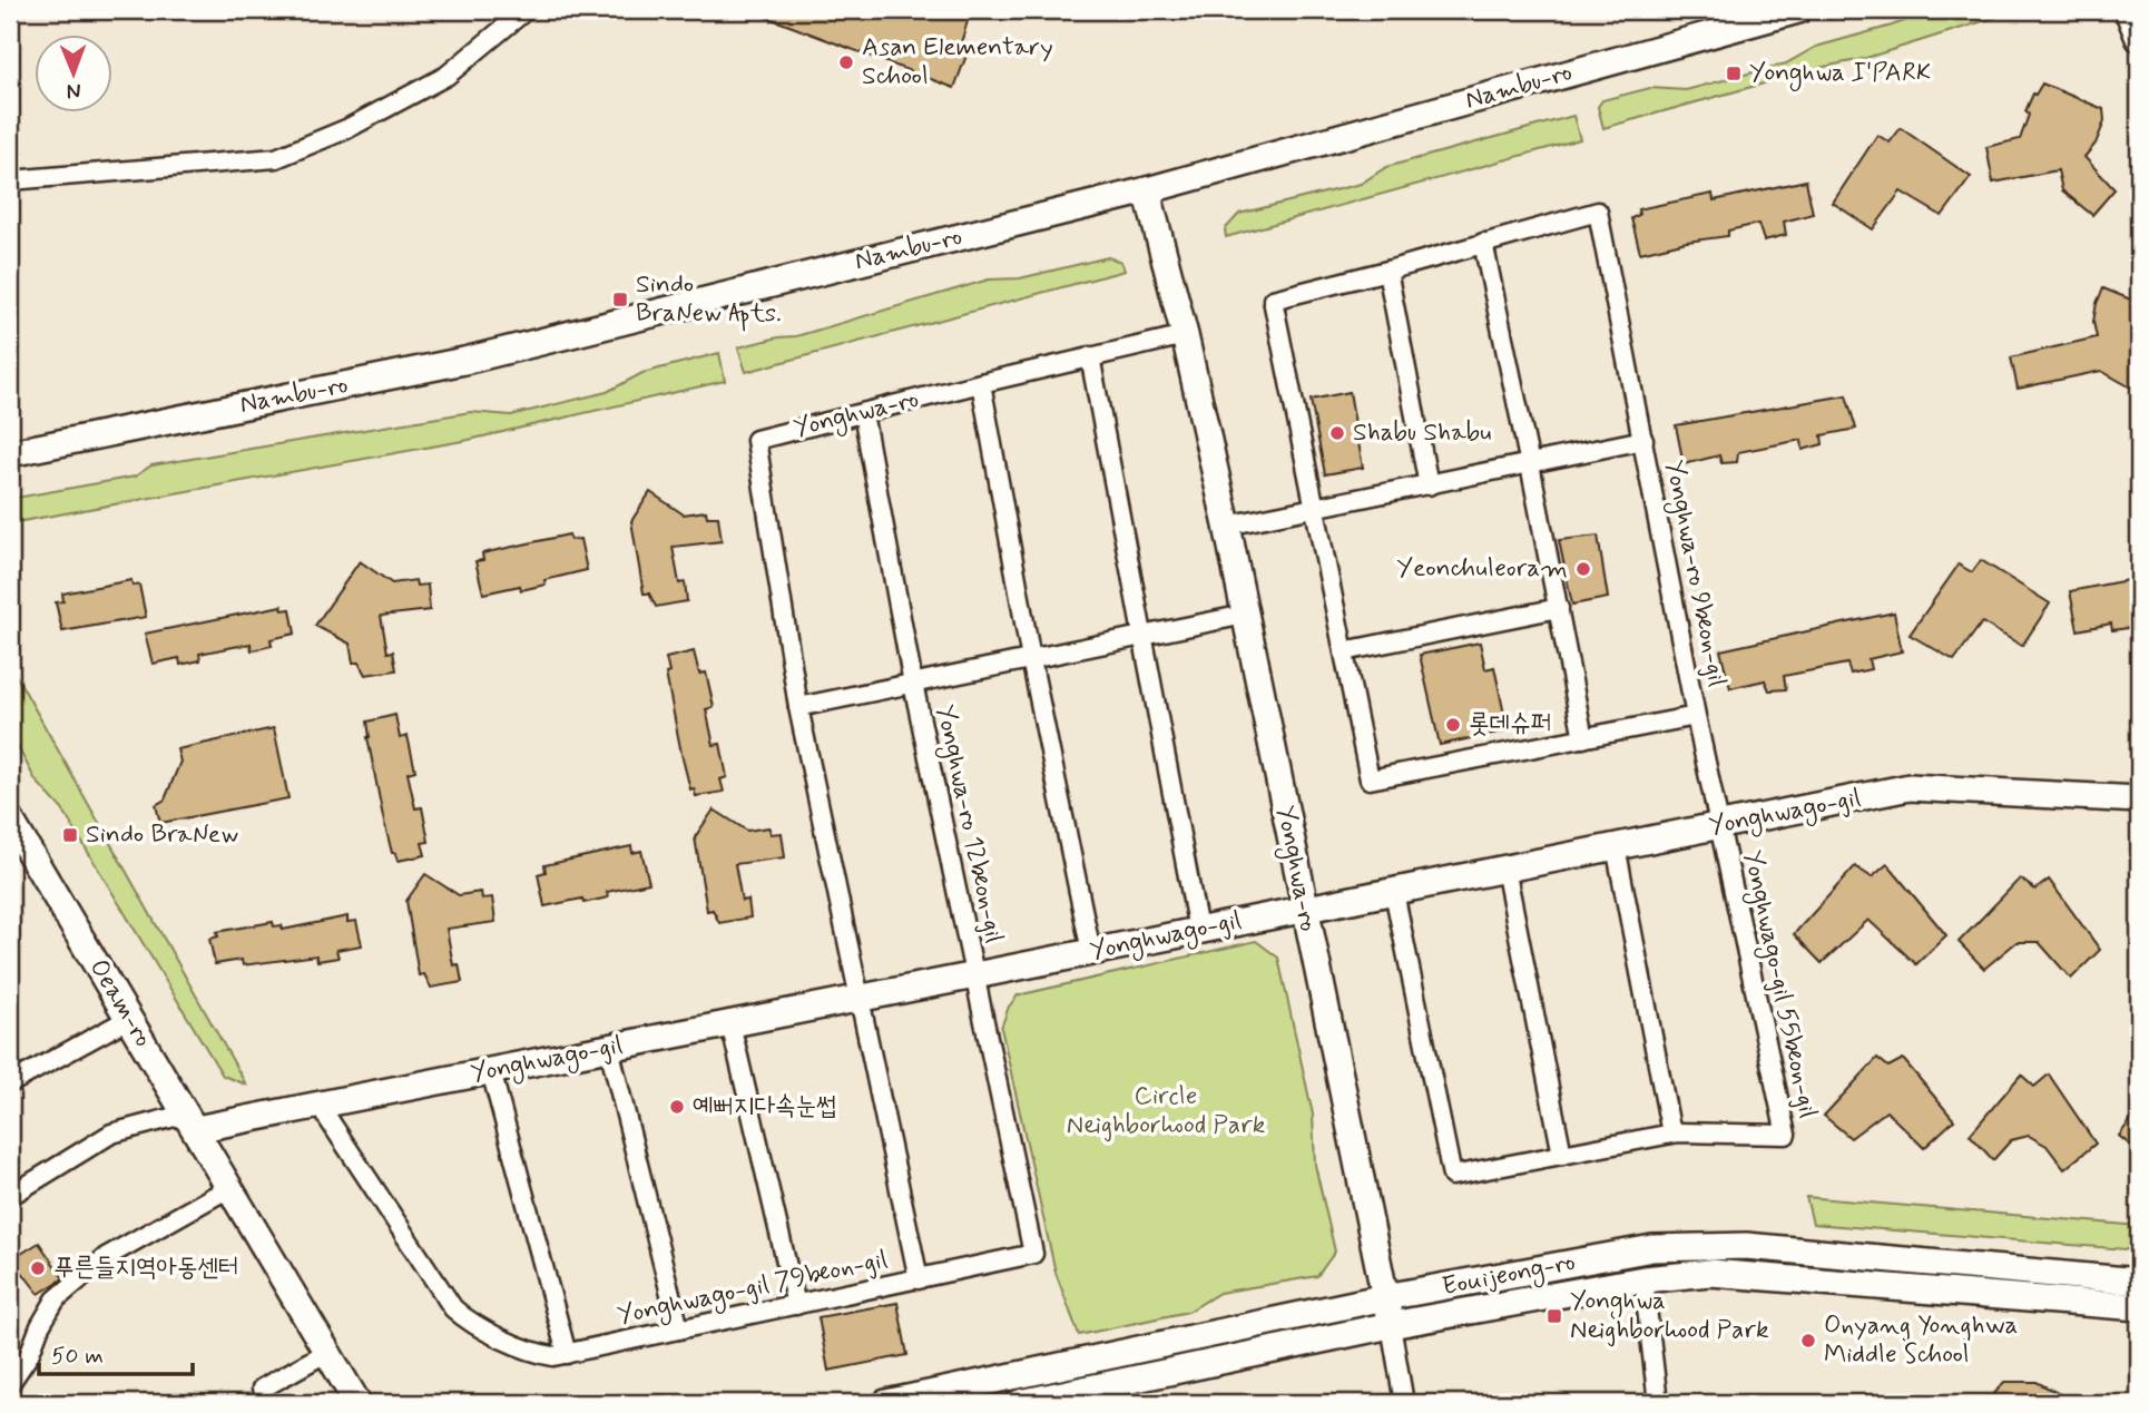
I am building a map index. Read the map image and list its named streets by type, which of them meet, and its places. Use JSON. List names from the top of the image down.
{
  "streets": {
    "street": [
      "Nambu-ro",
      "Yonghwa-ro",
      "Yonghwa-ro 9beon-gil",
      "Yonghwago-gil",
      "Yonghwa-ro 12beon-gil",
      "Yonghwago-gil 55beon-gil",
      "Oeam-ro",
      "Eouijeong-ro",
      "Yonghwago-gil 79beon-gil"
    ]
  },
  "crossings": [
    ["Nambu-ro", "Yonghwa-ro"],
    ["Yonghwa-ro", "Yonghwa-ro 9beon-gil"],
    ["Yonghwa-ro", "Yonghwago-gil"],
    ["Yonghwa-ro", "Yonghwa-ro 12beon-gil"],
    ["Yonghwa-ro", "Eouijeong-ro"],
    ["Yonghwa-ro 9beon-gil", "Yonghwago-gil"],
    ["Yonghwa-ro 9beon-gil", "Yonghwago-gil 55beon-gil"],
    ["Yonghwago-gil", "Yonghwa-ro 12beon-gil"],
    ["Yonghwago-gil", "Yonghwago-gil 55beon-gil"],
    ["Yonghwago-gil", "Oeam-ro"],
    ["Yonghwago-gil", "Yonghwago-gil 79beon-gil"],
    ["Yonghwa-ro 12beon-gil", "Yonghwago-gil 79beon-gil"]
  ],
  "parks": ["Circle Neighborhood Park"],
  "places": {
    "other": [
      "Asan Elementary School",
      "Shabu Shabu",
      "Yeonchuleoram",
      "롯데슈퍼",
      "예뻐지다속눈썹",
      "푸른들지역아동센터",
      "Onyang Yonghwa Middle School"
    ],
    "transit": [
      "Yonghwa I'PARK",
      "Sindo BraNew Apts.",
      "Sindo BraNew",
      "Yonghwa Neighborhood Park"
    ]
  },
  "scale_bar": "50 m",
  "north": "bottom"
}
